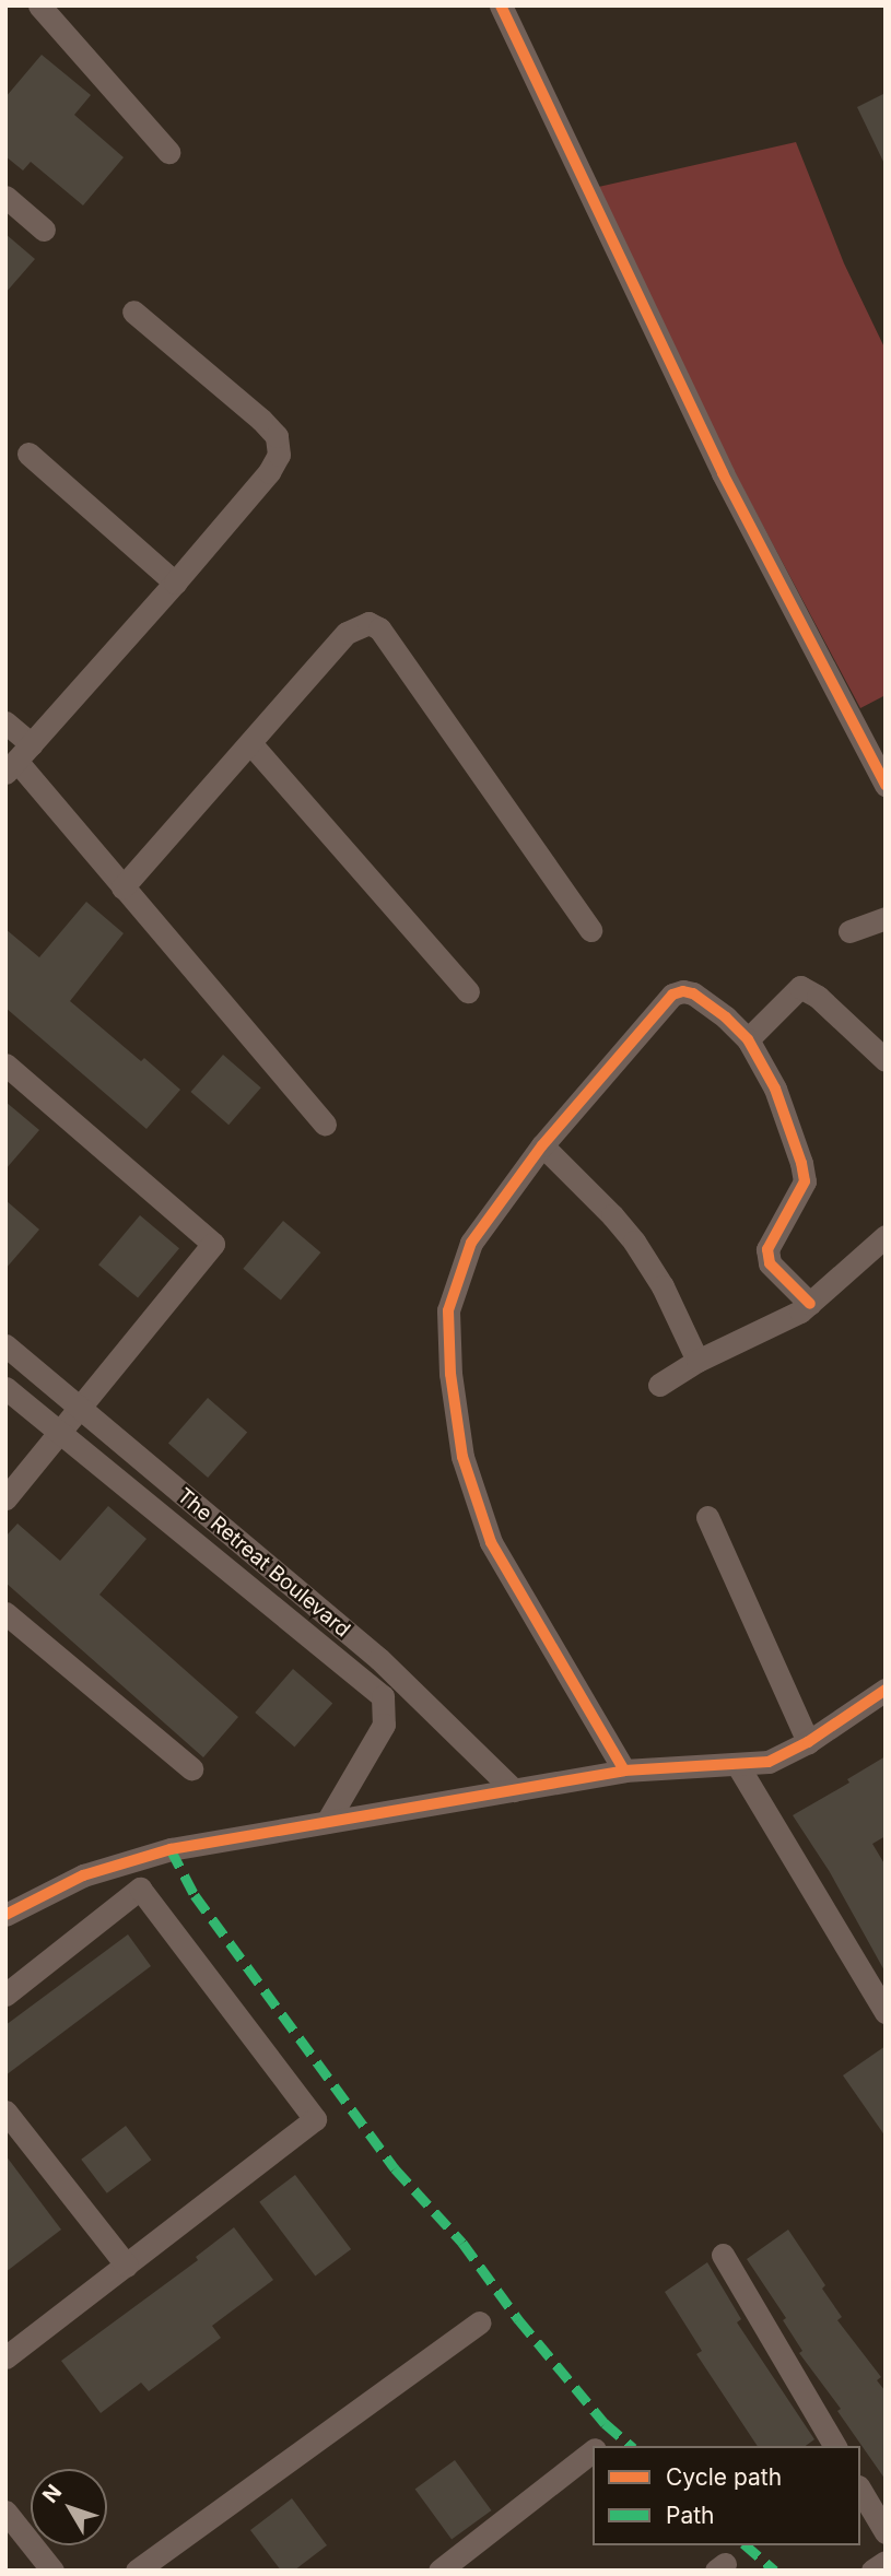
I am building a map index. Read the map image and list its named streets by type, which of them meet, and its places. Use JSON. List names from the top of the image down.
{
  "streets": {
    "street": ["The Retreat Boulevard"]
  },
  "legend": ["Cycle path", "Path"],
  "north": "top left"
}
